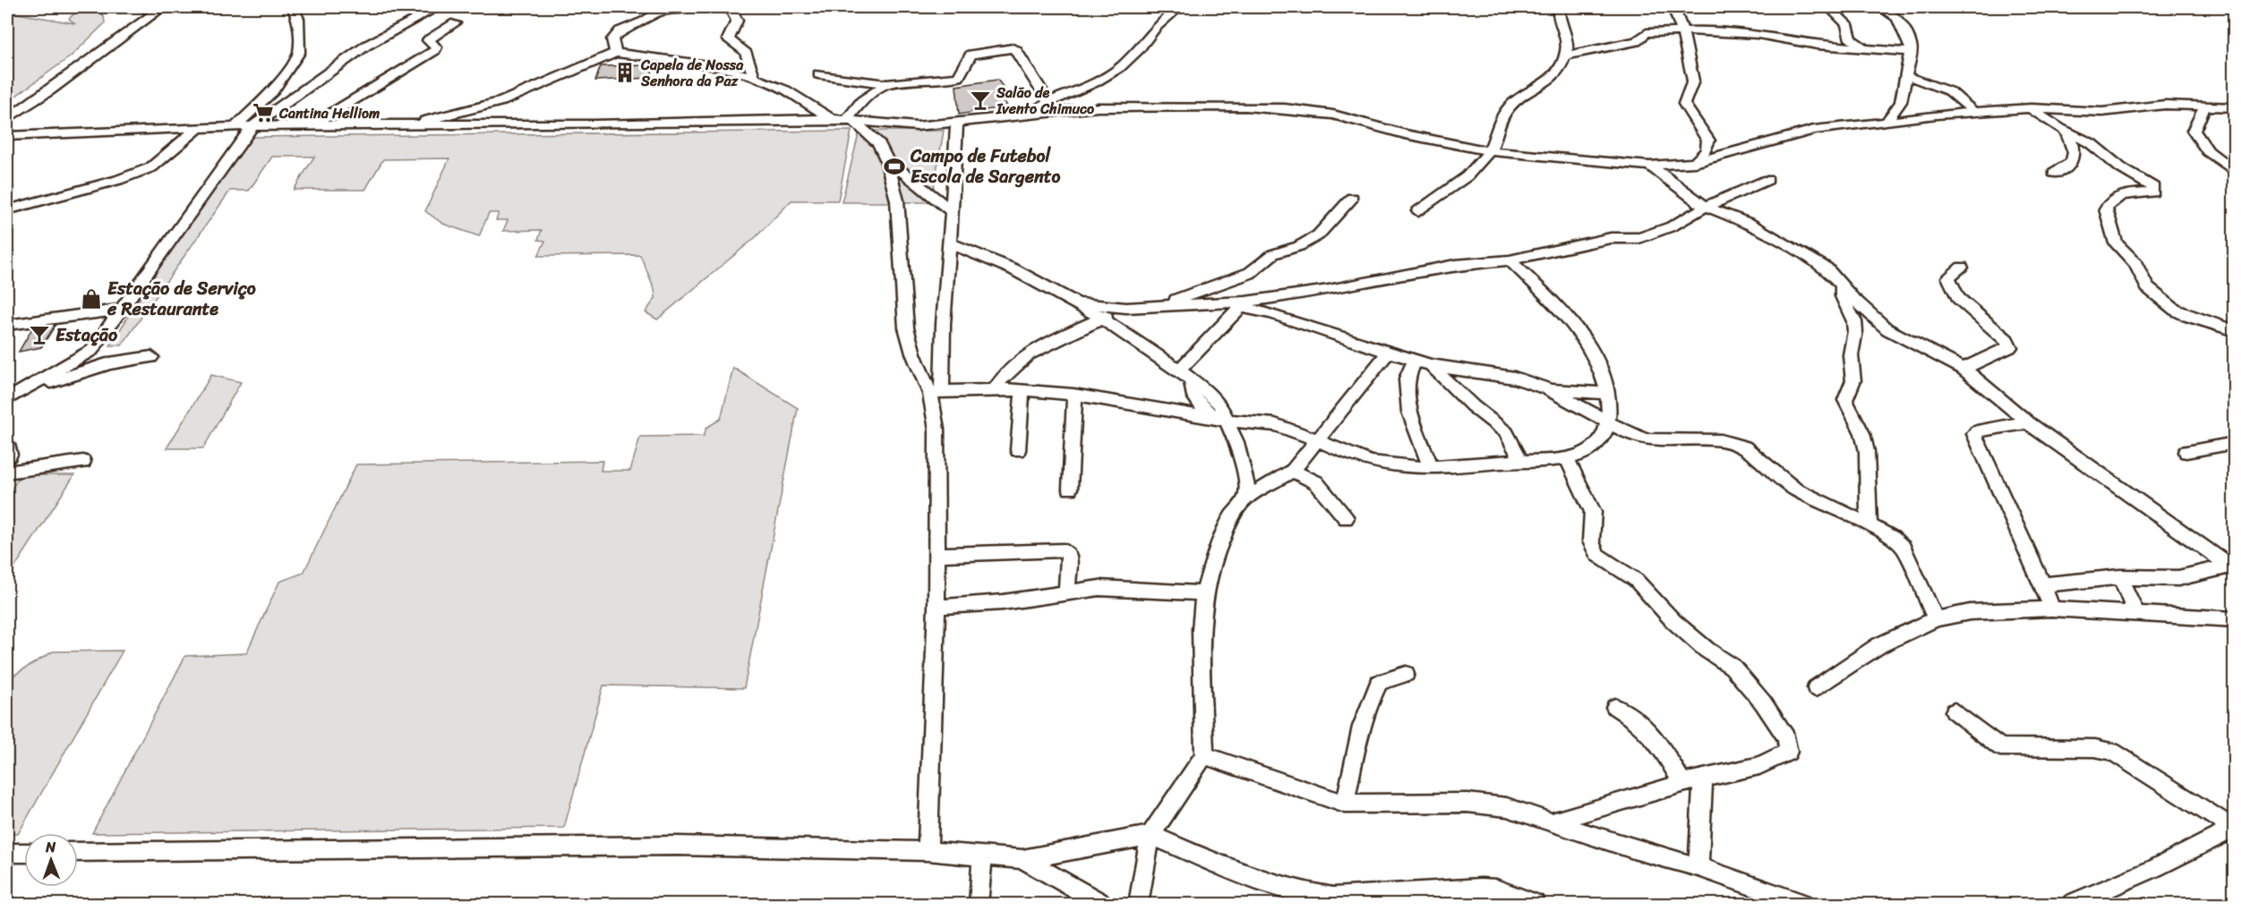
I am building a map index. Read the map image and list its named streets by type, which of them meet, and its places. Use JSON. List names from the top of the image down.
{
  "places": {
    "building": ["Capela de Nossa Senhora da Paz"],
    "bar": ["Salão de Ivento Chimuco", "Estação"],
    "supermarket": ["Cantina Helliom"],
    "sports": ["Campo de Futebol Escola de Sargento"],
    "shop": ["Estação de Serviço e Restaurante"]
  },
  "north": "top"
}
